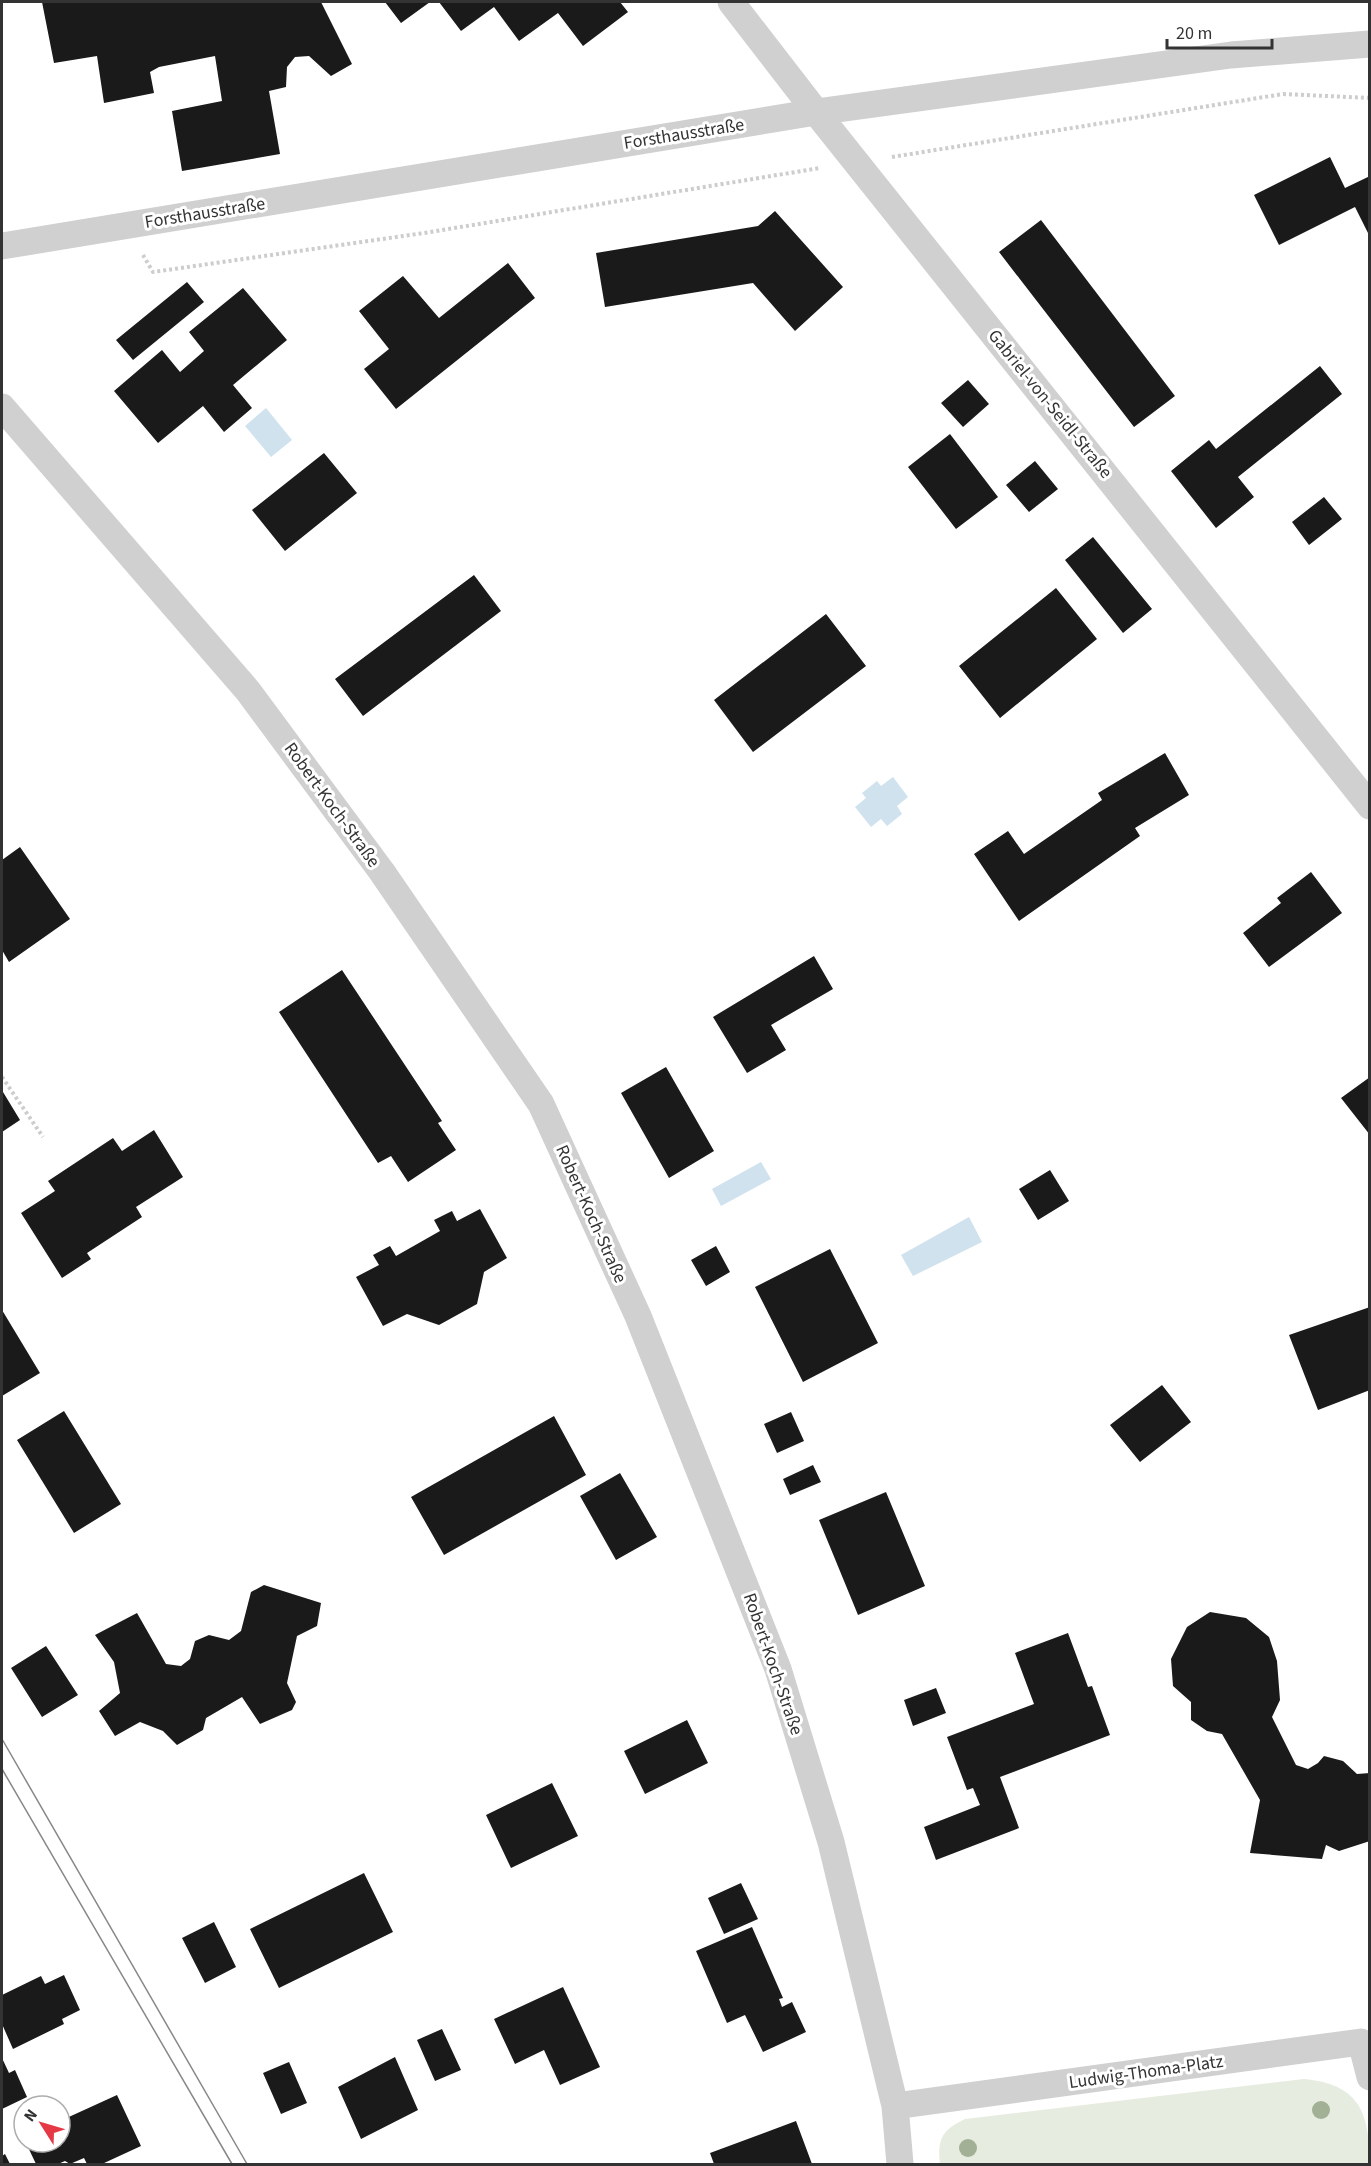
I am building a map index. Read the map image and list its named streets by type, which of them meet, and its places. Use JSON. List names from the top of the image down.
{
  "streets": {
    "street": [
      "Forsthausstraße",
      "Gabriel-von-Seidl-Straße",
      "Robert-Koch-Straße",
      "Ludwig-Thoma-Platz"
    ]
  },
  "crossings": [
    ["Forsthausstraße", "Gabriel-von-Seidl-Straße"],
    ["Robert-Koch-Straße", "Ludwig-Thoma-Platz"]
  ],
  "scale_bar": "20 m",
  "north": "top left"
}
